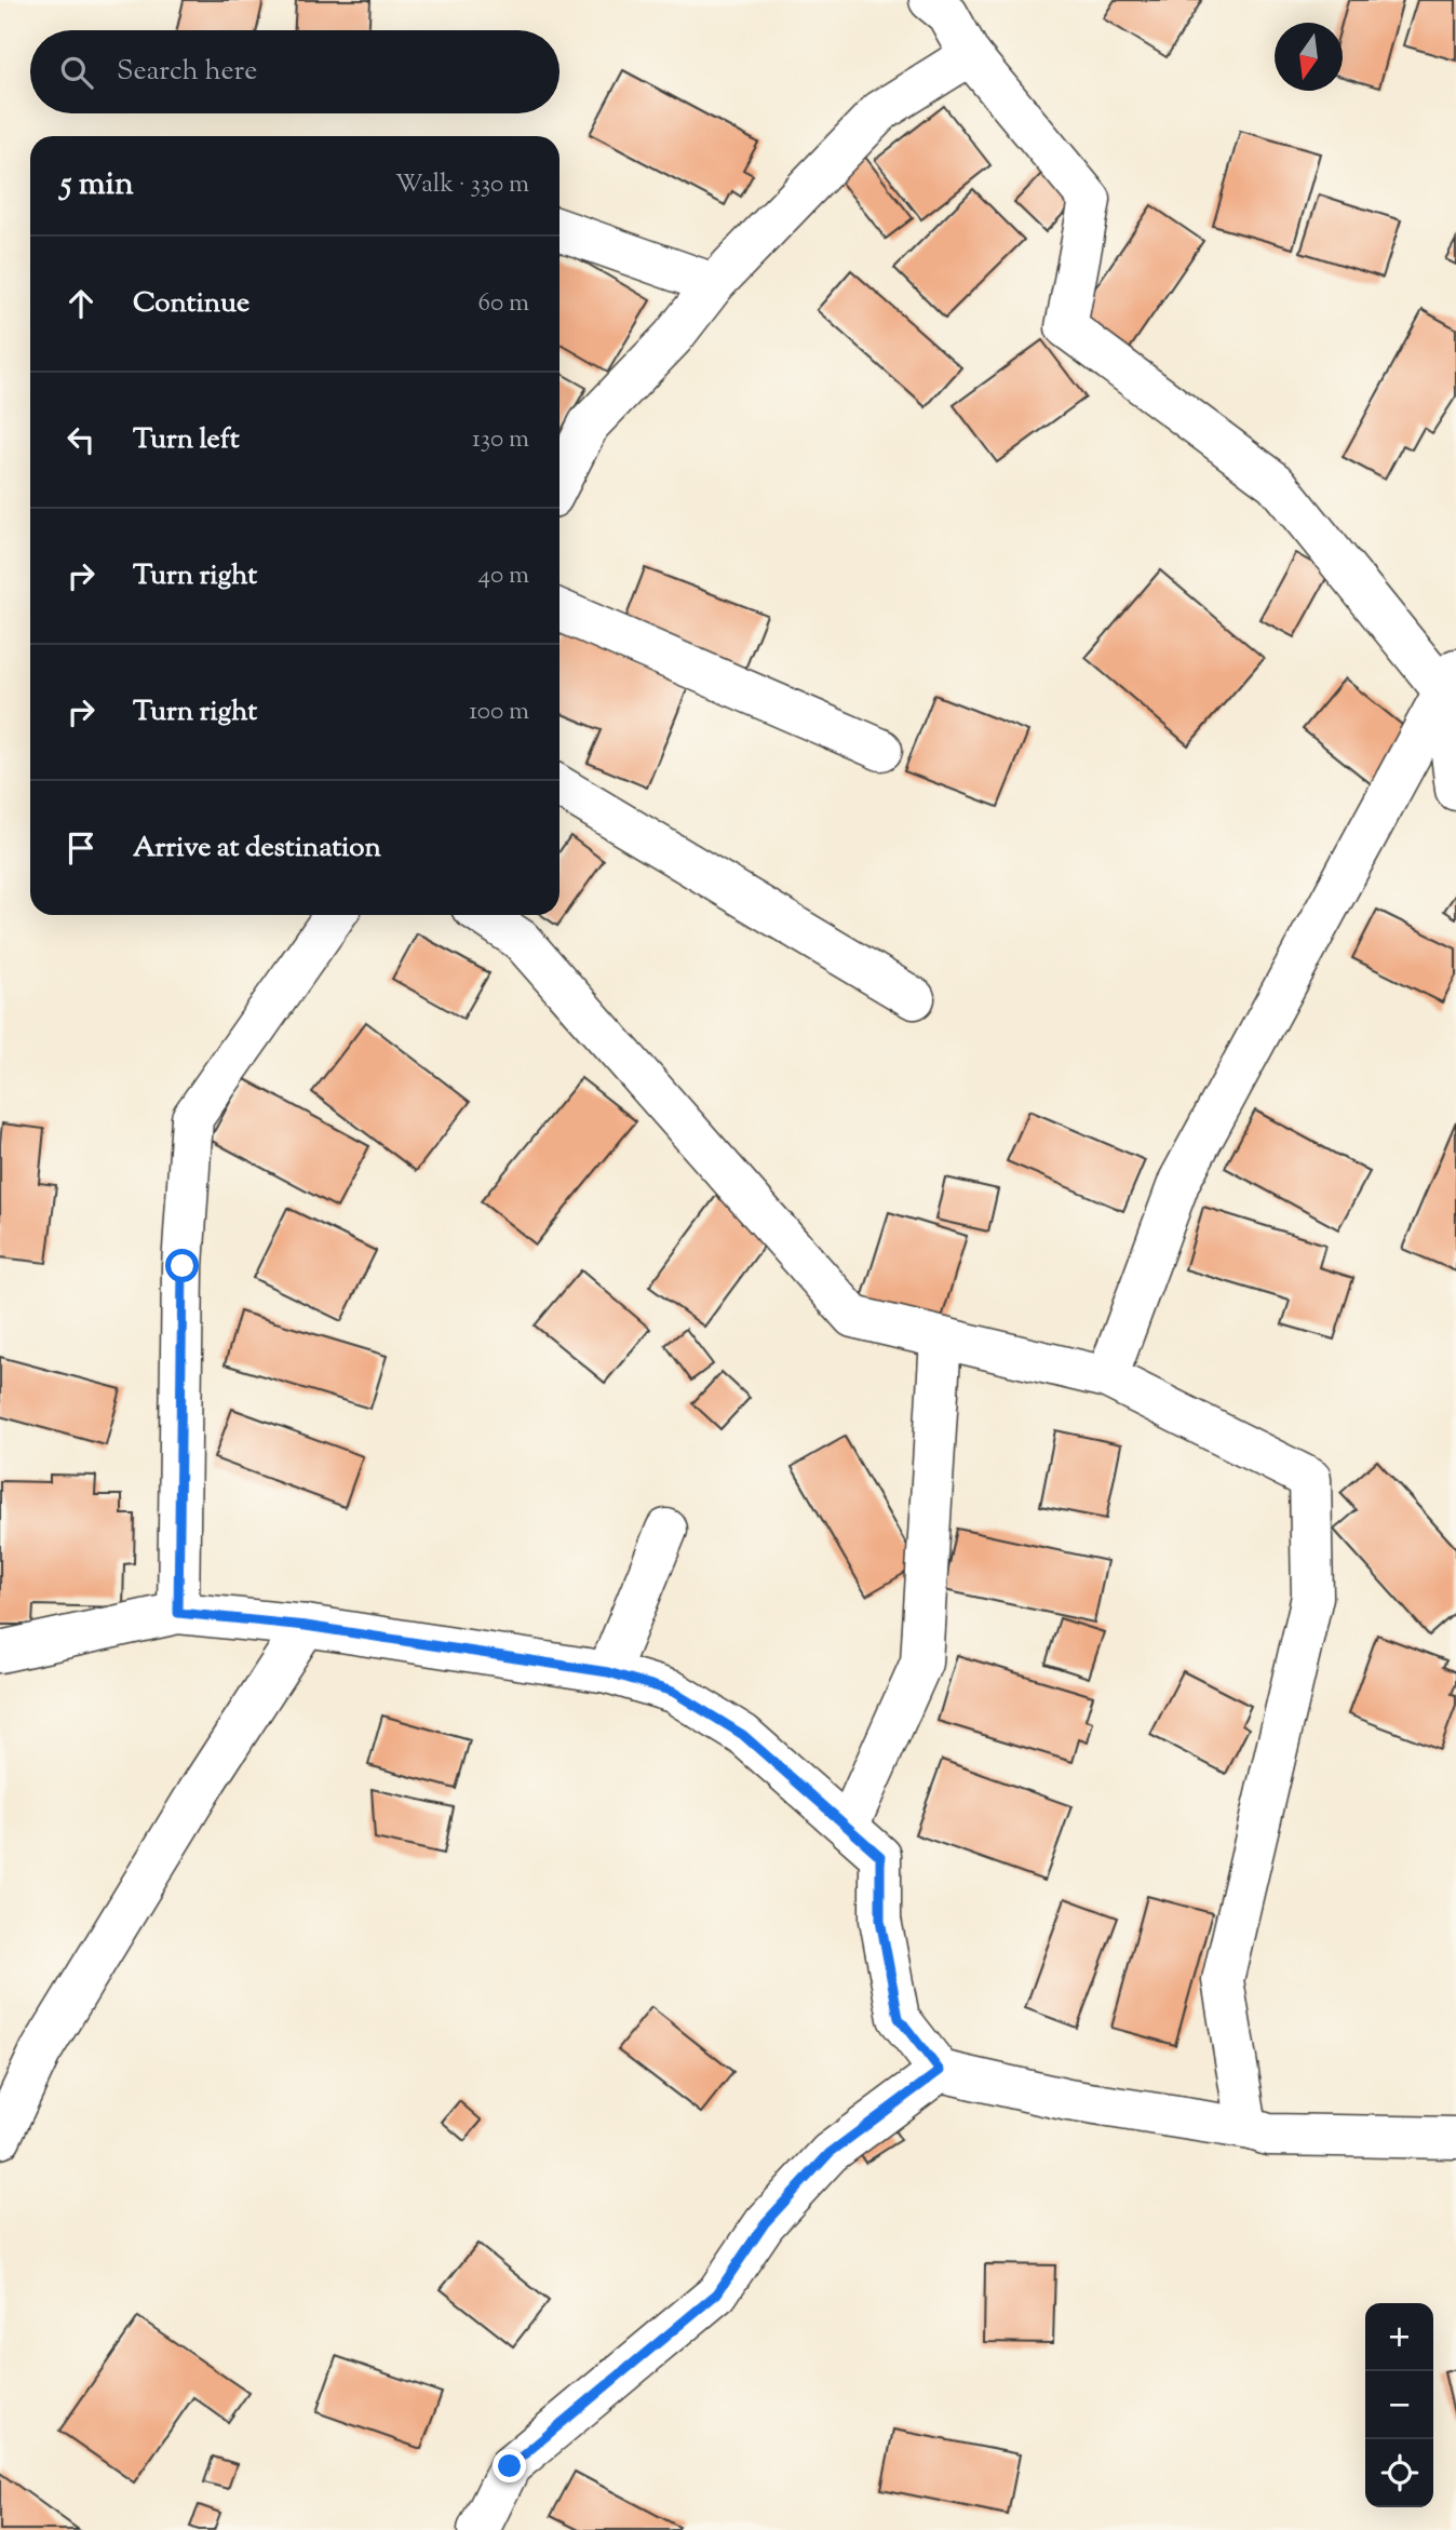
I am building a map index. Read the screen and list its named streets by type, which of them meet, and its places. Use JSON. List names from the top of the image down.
{
  "north": "bottom",
  "page": {
    "search": "Search here",
    "heading": ["5 min", "Walk · 330 m"],
    "list": [
      ["Continue", "60 m"],
      ["Turn left", "130 m"],
      ["Turn right", "40 m"],
      ["Turn right", "100 m"],
      "Arrive at destination"
    ],
    "map_buttons": ["+", "−"]
  }
}
